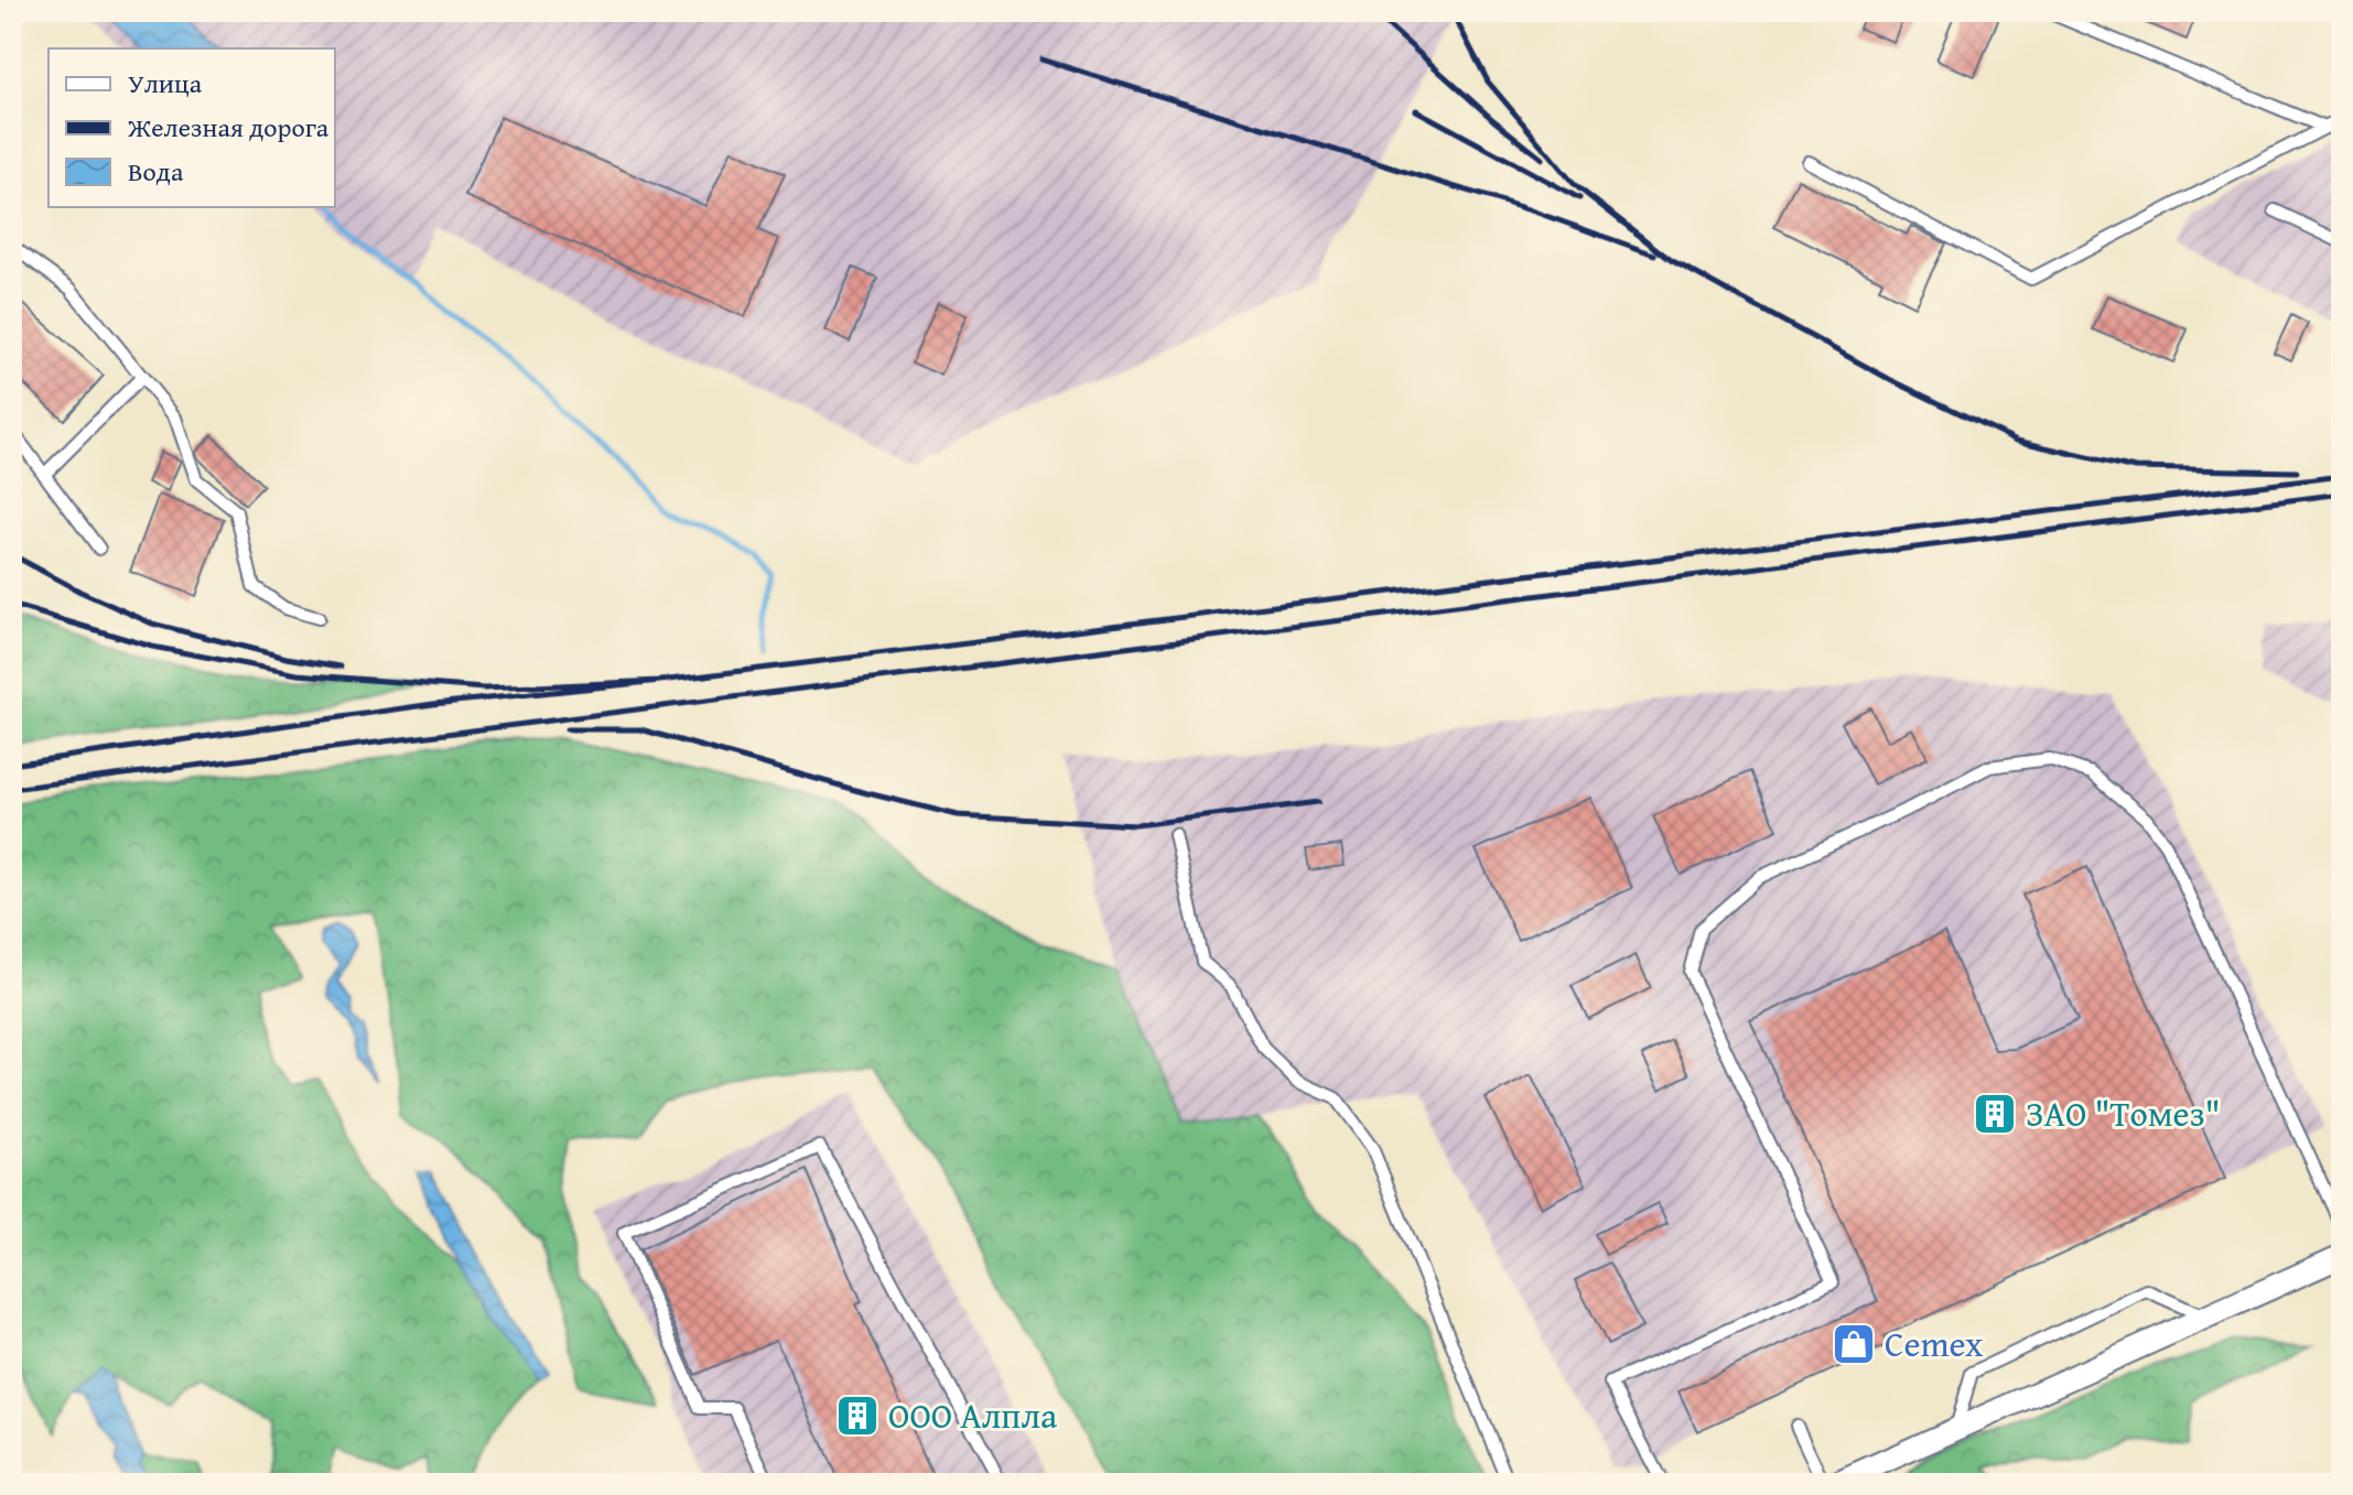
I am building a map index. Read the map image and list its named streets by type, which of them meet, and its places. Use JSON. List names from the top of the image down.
{
  "places": {
    "building": ["ЗАО \"Томез\"", "ООО Алпла"],
    "shop": ["Cemex"]
  },
  "legend": ["Улица", "Железная дорога", "Вода"]
}
